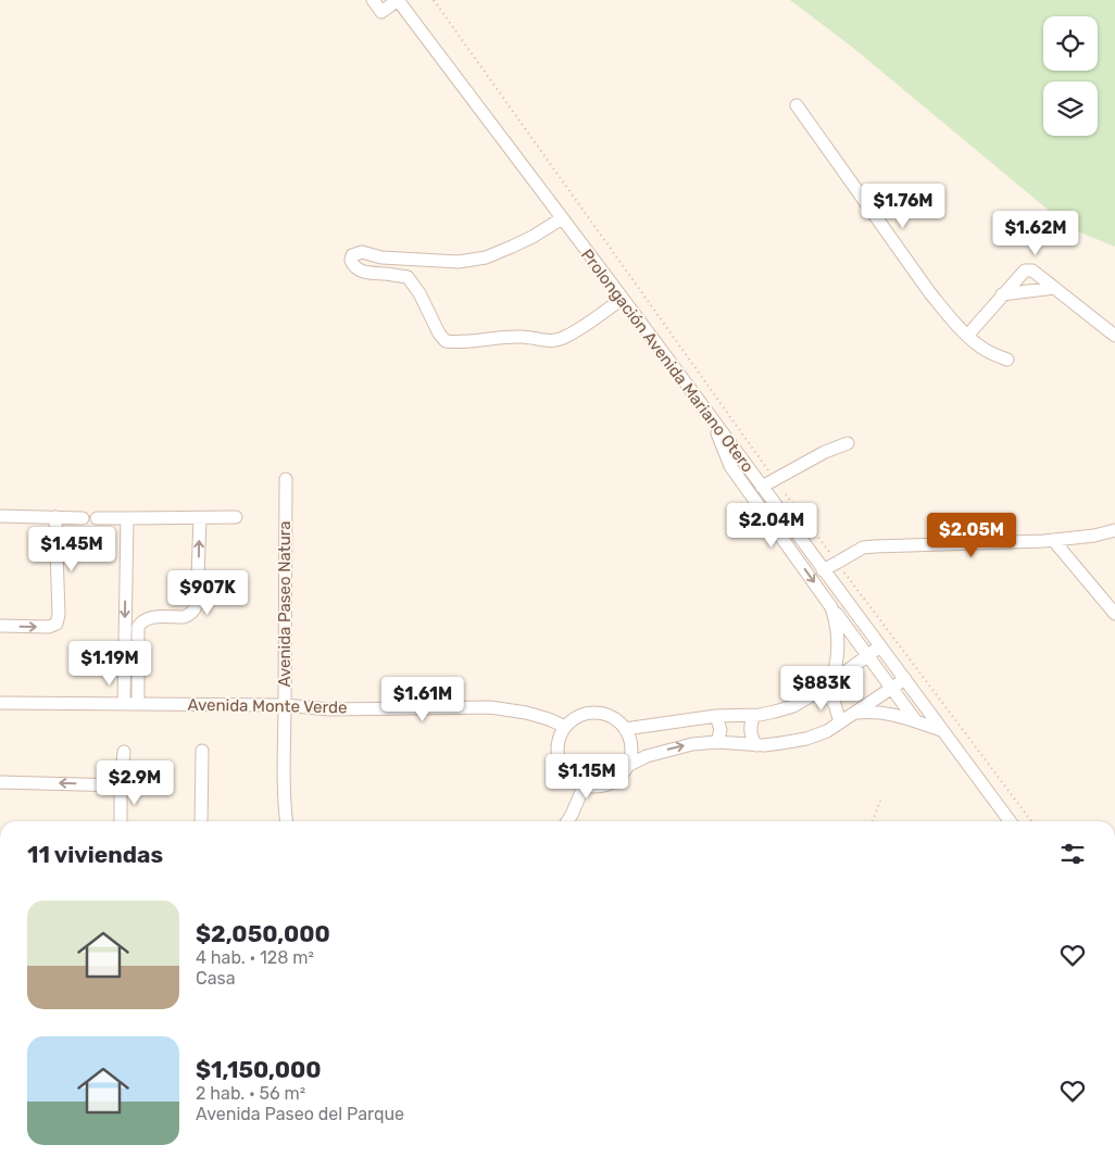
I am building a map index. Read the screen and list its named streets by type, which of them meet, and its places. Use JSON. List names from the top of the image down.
{
  "streets": {
    "street": ["Prolongación Avenida Mariano Otero", "Avenida Paseo Natura", "Avenida Monte Verde"]
  },
  "crossings": [
    ["Avenida Paseo Natura", "Avenida Monte Verde"]
  ],
  "page": {
    "price": [
      "$1.76M",
      "$1.62M",
      "$2.04M",
      "$2.05M",
      "$1.45M",
      "$907K",
      "$1.19M",
      "$883K",
      "$1.61M",
      "$1.15M",
      "$2.9M"
    ],
    "heading": "11 viviendas",
    "list": [
      {
        "name": "$2,050,000",
        "note": "4 hab. · 128 m² · Casa"
      },
      {
        "name": "$1,150,000",
        "note": "2 hab. · 56 m² · Avenida Paseo del Parque"
      }
    ]
  }
}
